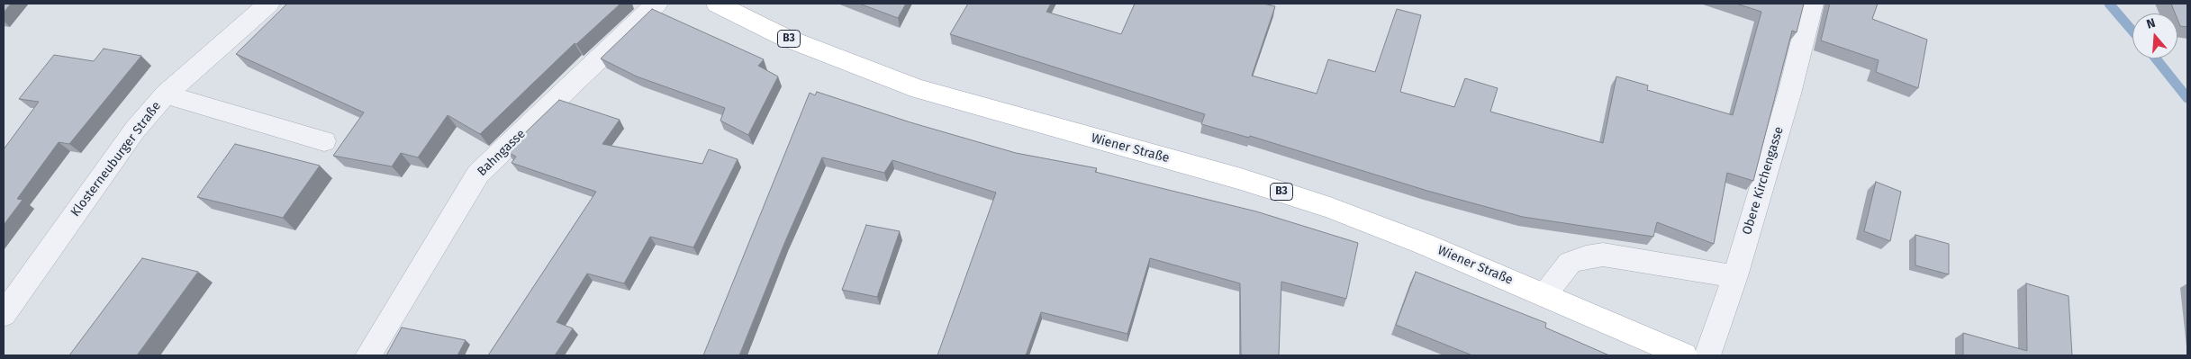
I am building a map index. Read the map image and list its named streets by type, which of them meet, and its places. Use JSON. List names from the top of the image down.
{
  "streets": {
    "main road": ["B3", "Wiener Straße"],
    "street": ["Bahngasse", "Klosterneuburger Straße", "Obere Kirchengasse"]
  },
  "north": "top"
}
